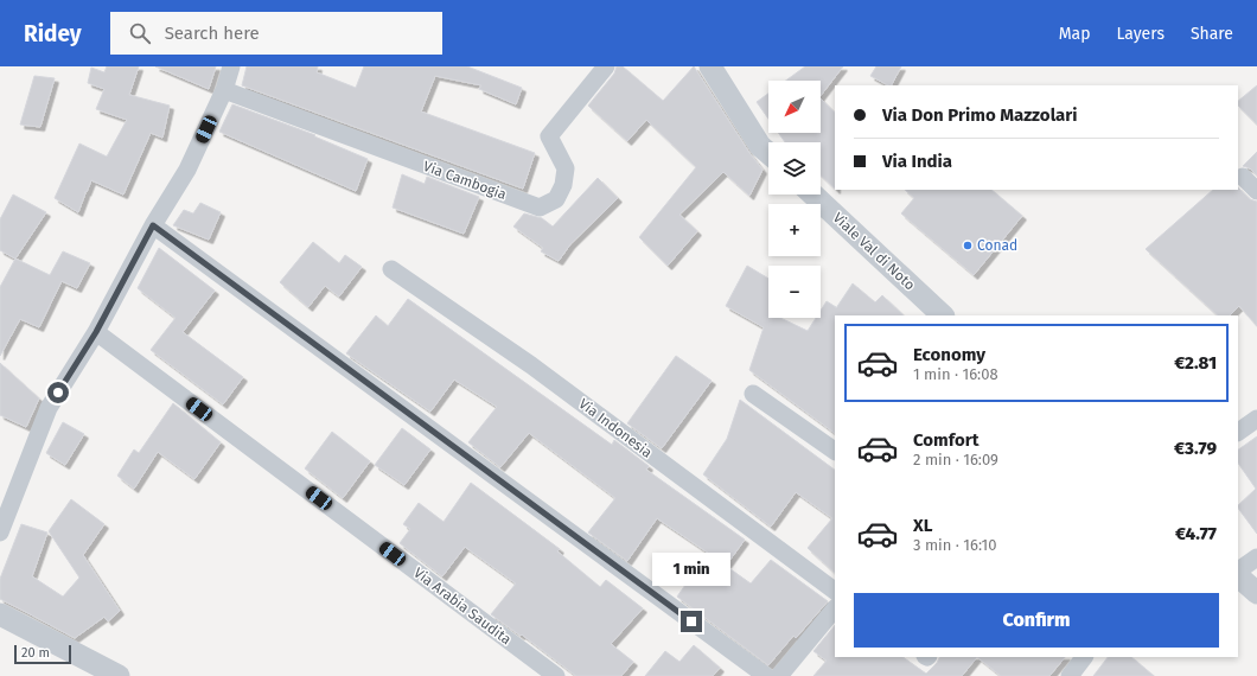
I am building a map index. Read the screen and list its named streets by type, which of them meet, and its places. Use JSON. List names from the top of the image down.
{
  "streets": {
    "street": [
      "Via Cambogia",
      "Viale Val di Noto",
      "Via Indonesia",
      "Via Arabia Saudita"
    ]
  },
  "places": ["Conad"],
  "scale_bar": "20 m",
  "north": "bottom left",
  "page": {
    "header": "Ridey",
    "search": "Search here",
    "nav": ["Map", "Layers", "Share"],
    "map_buttons": ["+", "−"],
    "banner": ["Via Don Primo Mazzolari", "Via India"],
    "list": [
      {
        "name": "Economy",
        "note": "1 min · 16:08",
        "value": "€2.81"
      },
      {
        "name": "Comfort",
        "note": "2 min · 16:09",
        "value": "€3.79"
      },
      {
        "name": "XL",
        "note": "3 min · 16:10",
        "value": "€4.77"
      }
    ],
    "bubble": "1 min",
    "buttons": "Confirm",
    "scale": "20 m"
  }
}
